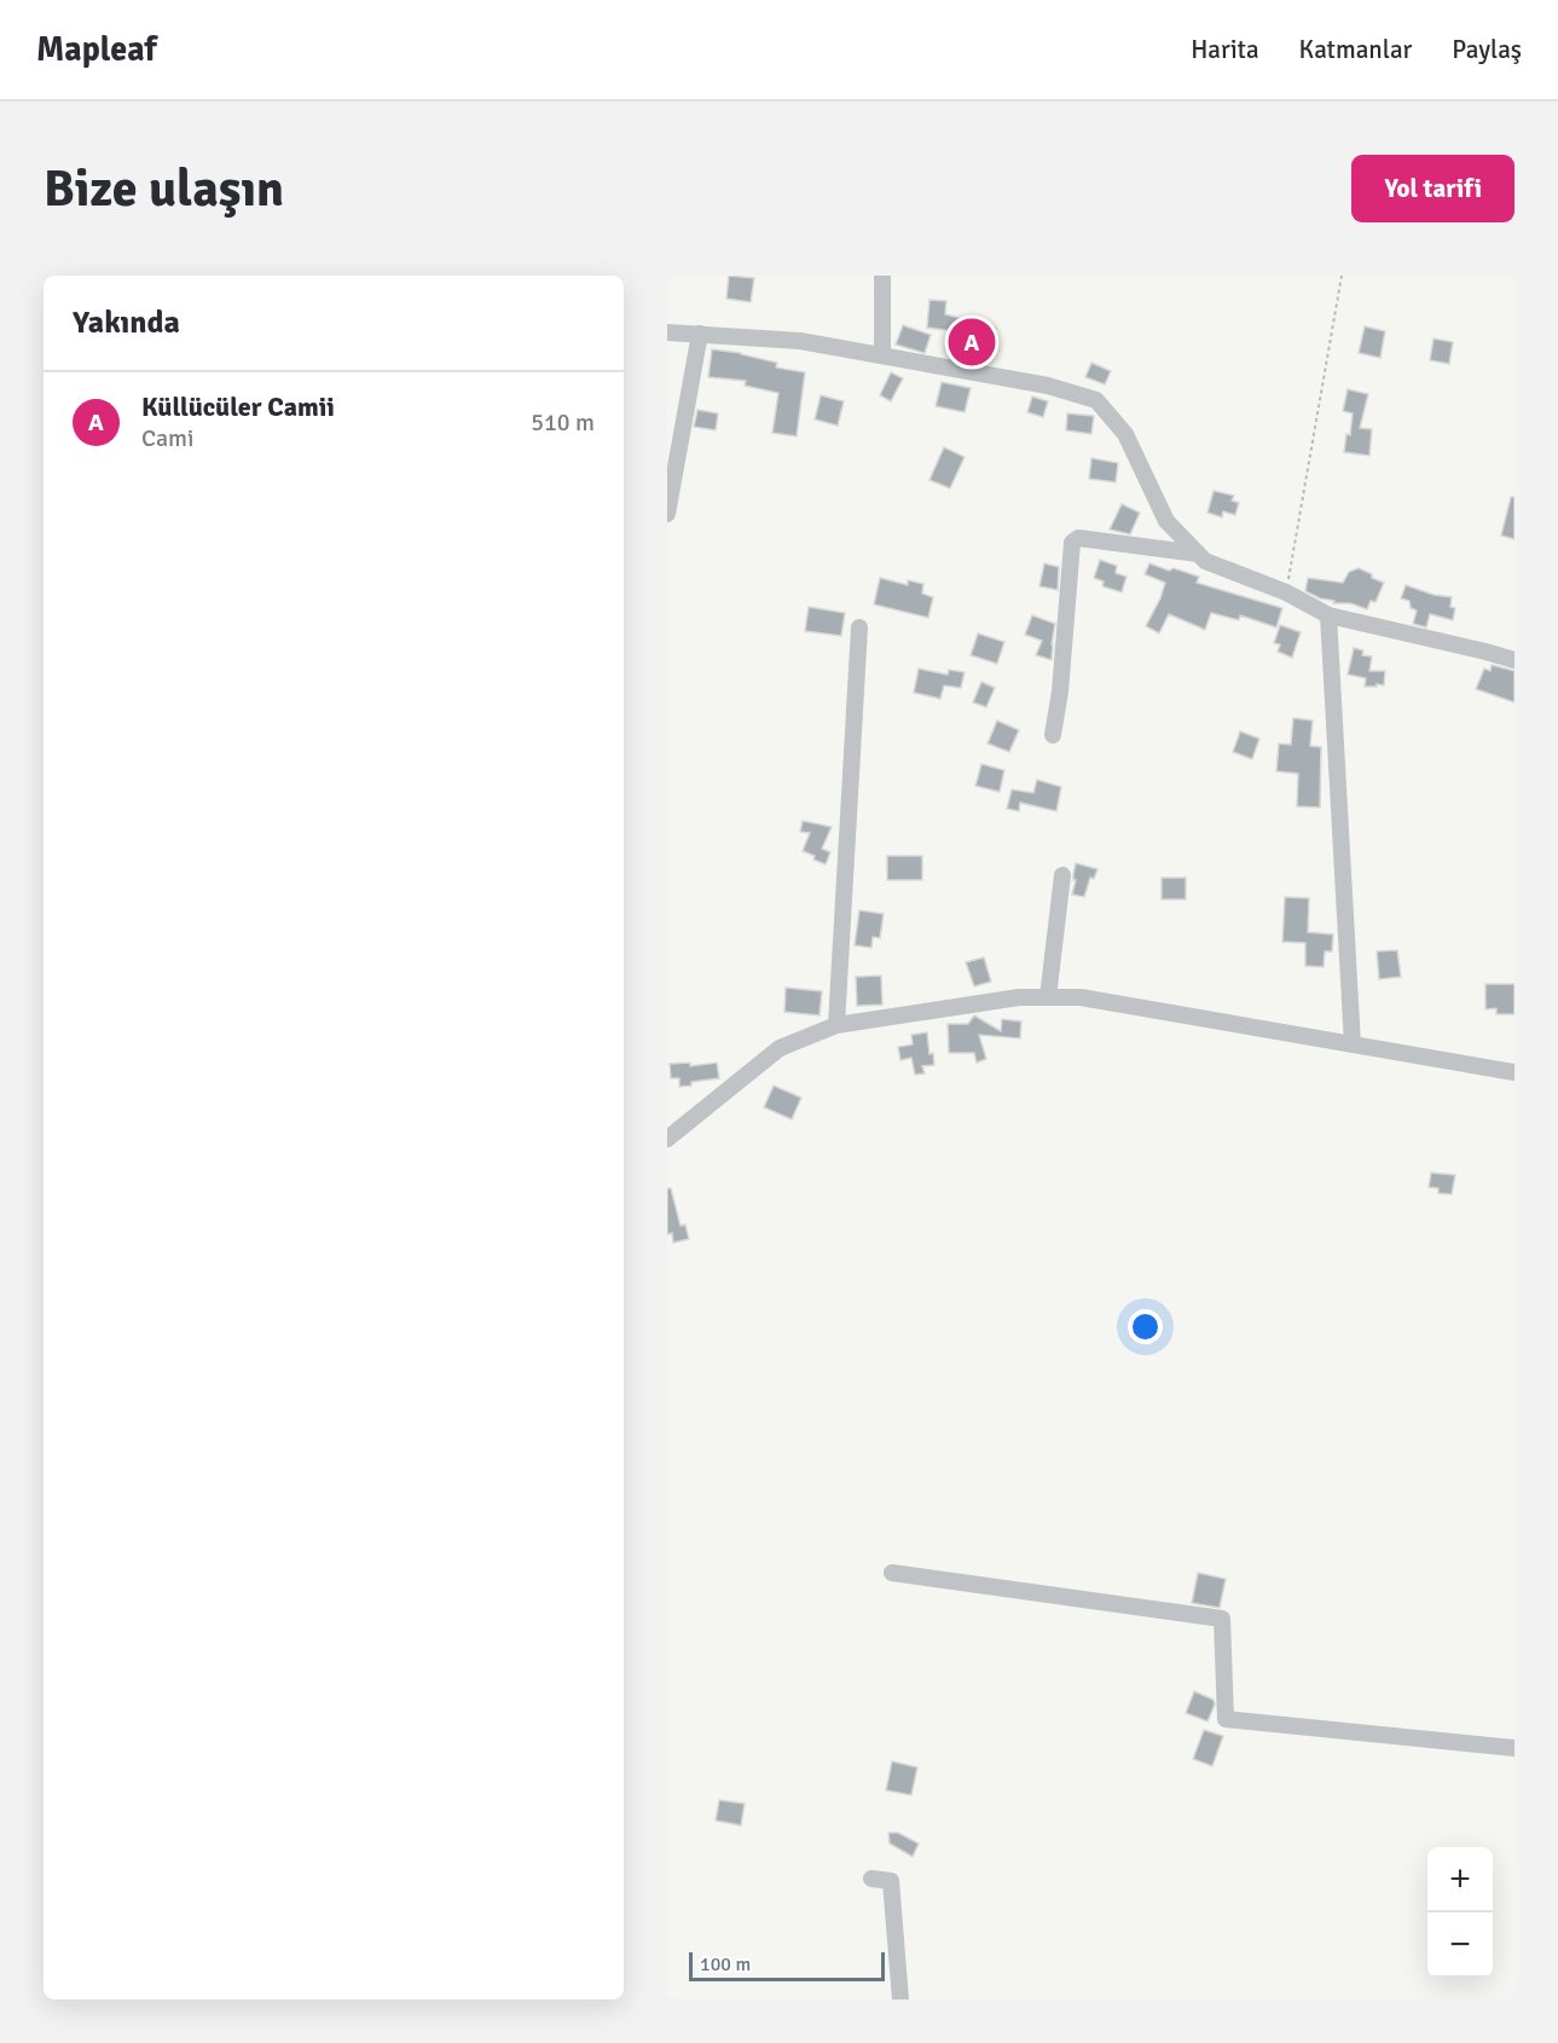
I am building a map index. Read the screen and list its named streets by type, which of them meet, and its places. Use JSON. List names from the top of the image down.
{
  "scale_bar": "100 m",
  "page": {
    "header": "Mapleaf",
    "nav": ["Harita", "Katmanlar", "Paylaş"],
    "buttons": "Yol tarifi",
    "title": "Bize ulaşın",
    "heading": "Yakında",
    "pins": "A",
    "list": [
      {
        "mark": "A",
        "name": "Küllücüler Camii",
        "note": "Cami",
        "value": "510 m"
      }
    ],
    "map_buttons": ["+", "−"],
    "scale": "100 m"
  }
}
